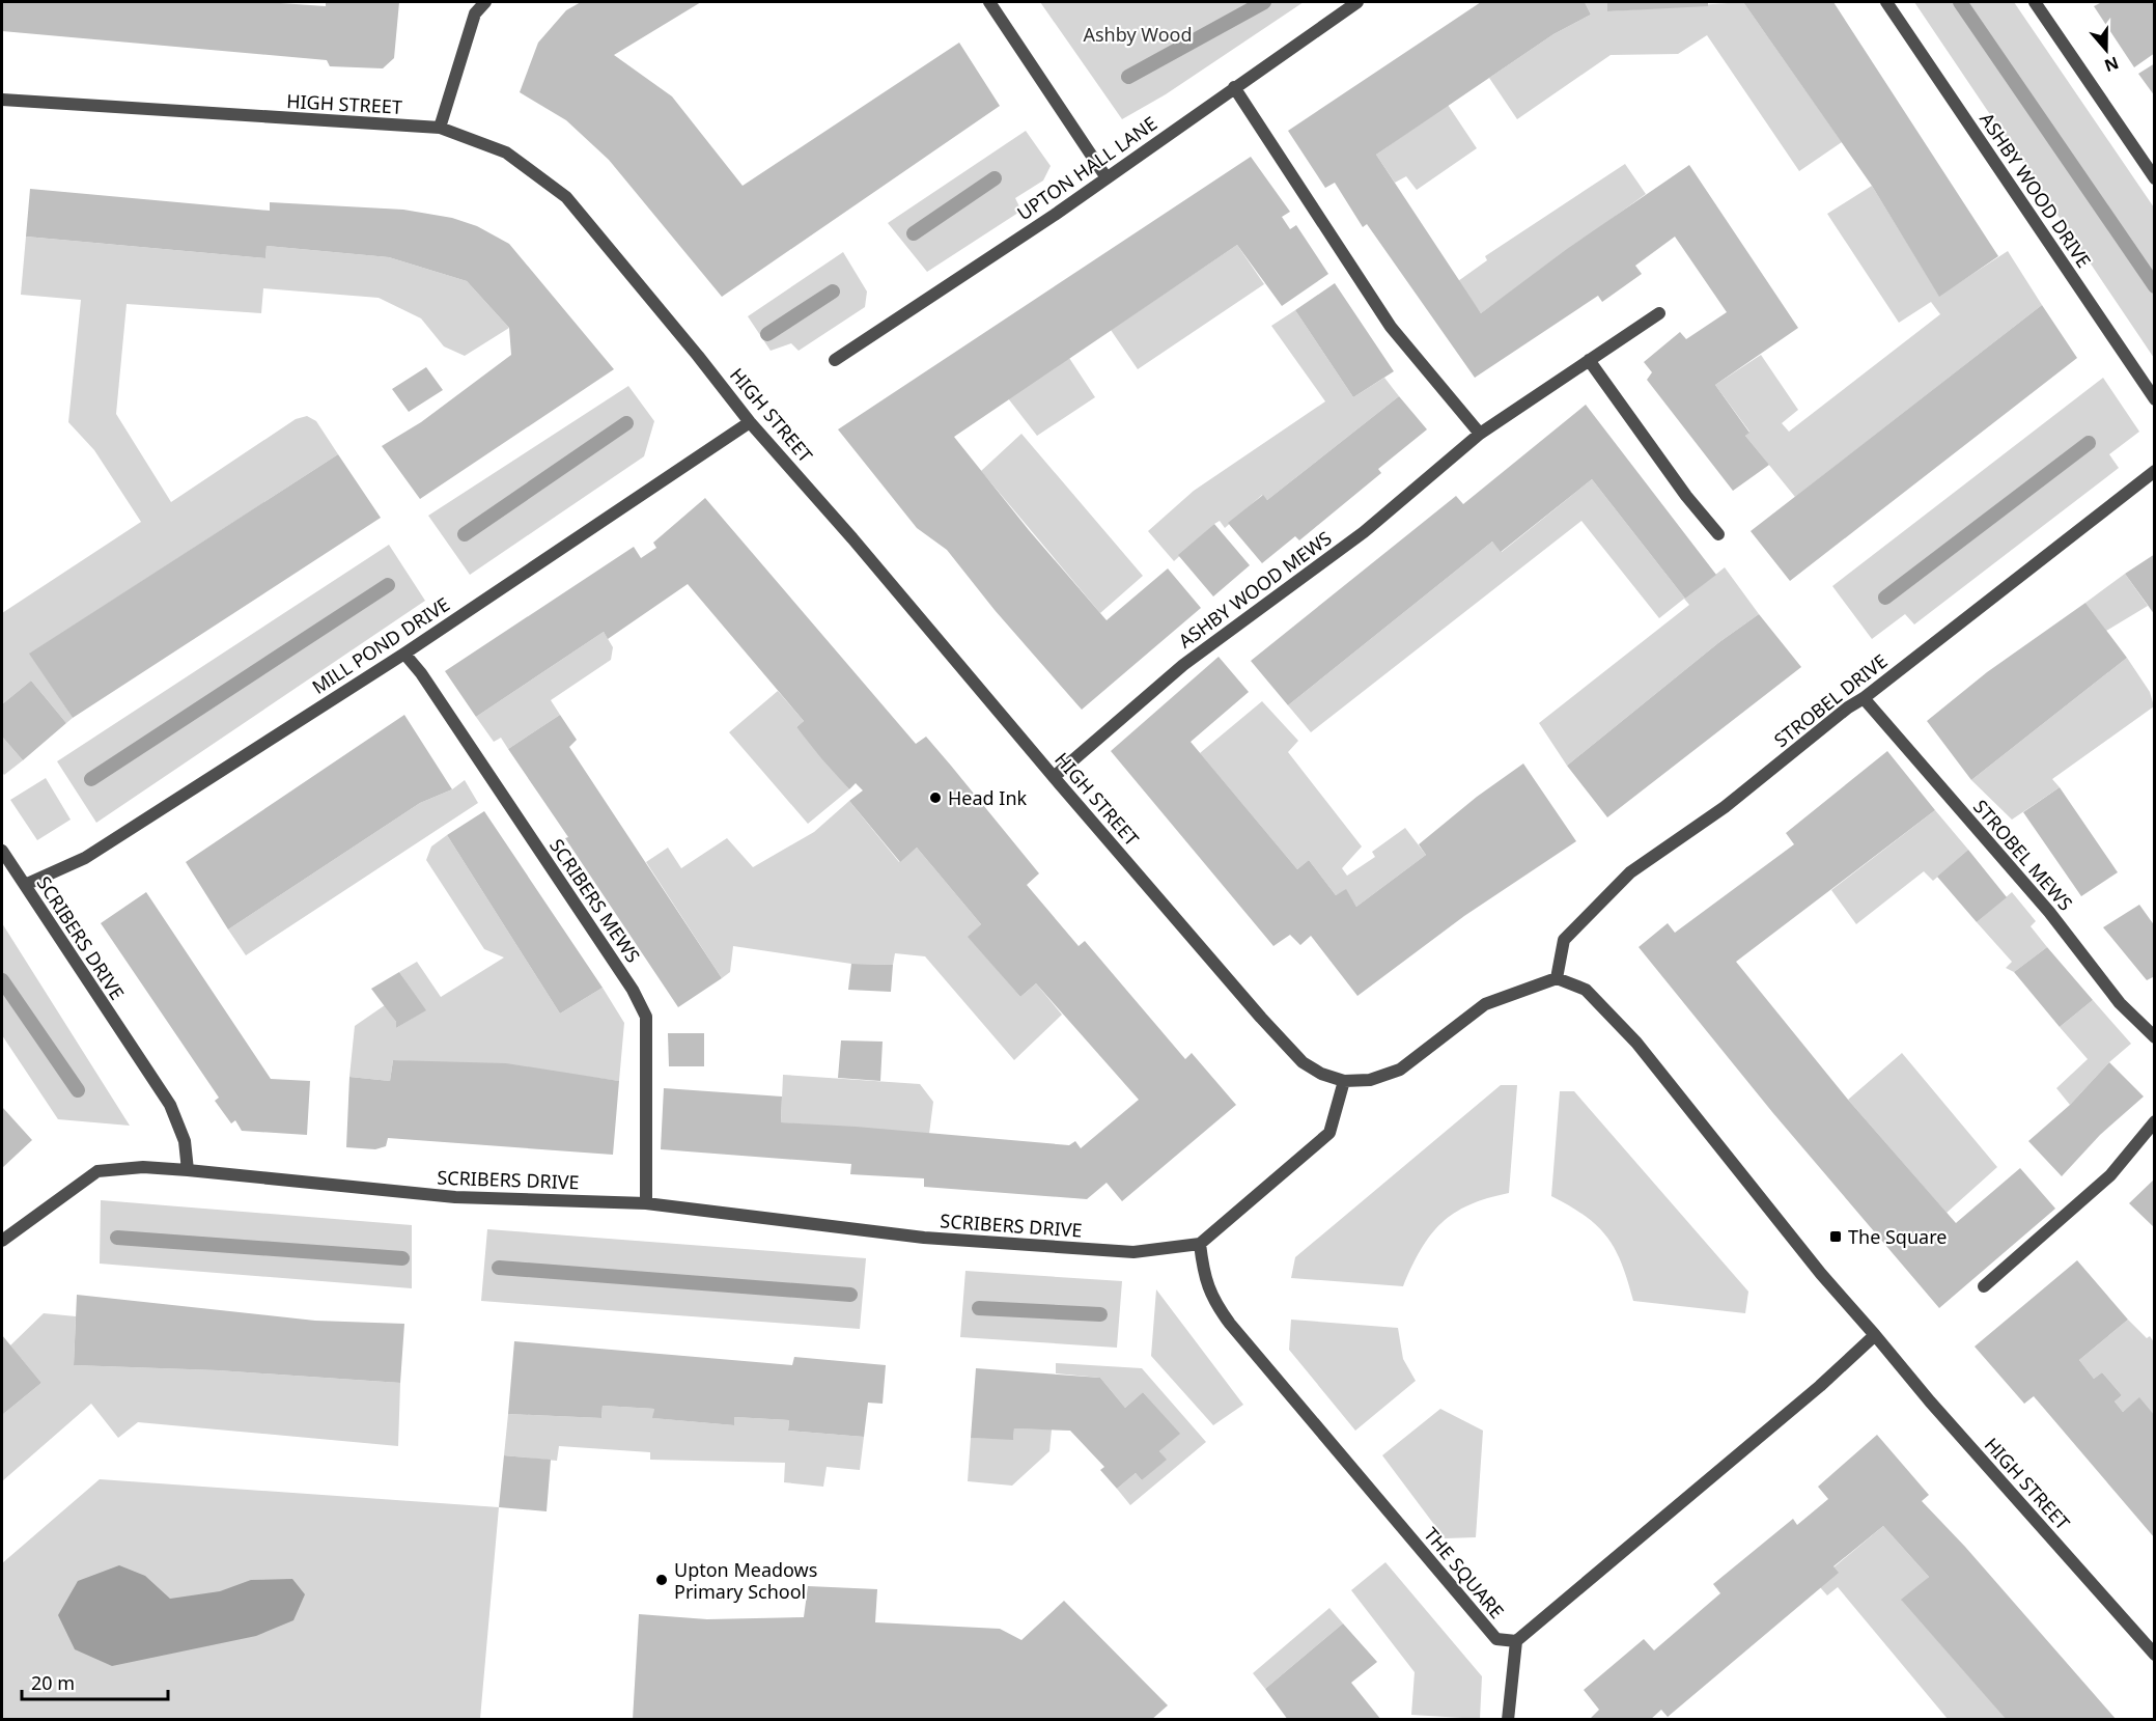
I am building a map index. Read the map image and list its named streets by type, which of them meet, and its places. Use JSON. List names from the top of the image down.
{
  "streets": {
    "street": [
      "HIGH STREET",
      "UPTON HALL LANE",
      "ASHBY WOOD DRIVE",
      "ASHBY WOOD MEWS",
      "MILL POND DRIVE",
      "STROBEL DRIVE",
      "STROBEL MEWS",
      "SCRIBERS MEWS",
      "SCRIBERS DRIVE",
      "THE SQUARE"
    ]
  },
  "crossings": [
    ["HIGH STREET", "ASHBY WOOD MEWS"],
    ["HIGH STREET", "MILL POND DRIVE"],
    ["MILL POND DRIVE", "SCRIBERS MEWS"],
    ["MILL POND DRIVE", "SCRIBERS DRIVE"],
    ["STROBEL DRIVE", "STROBEL MEWS"],
    ["SCRIBERS MEWS", "SCRIBERS DRIVE"],
    ["SCRIBERS DRIVE", "THE SQUARE"]
  ],
  "parks": ["Ashby Wood"],
  "places": {
    "other": ["Head Ink", "Upton Meadows Primary School"],
    "transit": ["The Square"]
  },
  "scale_bar": "20 m",
  "north": "bottom"
}
